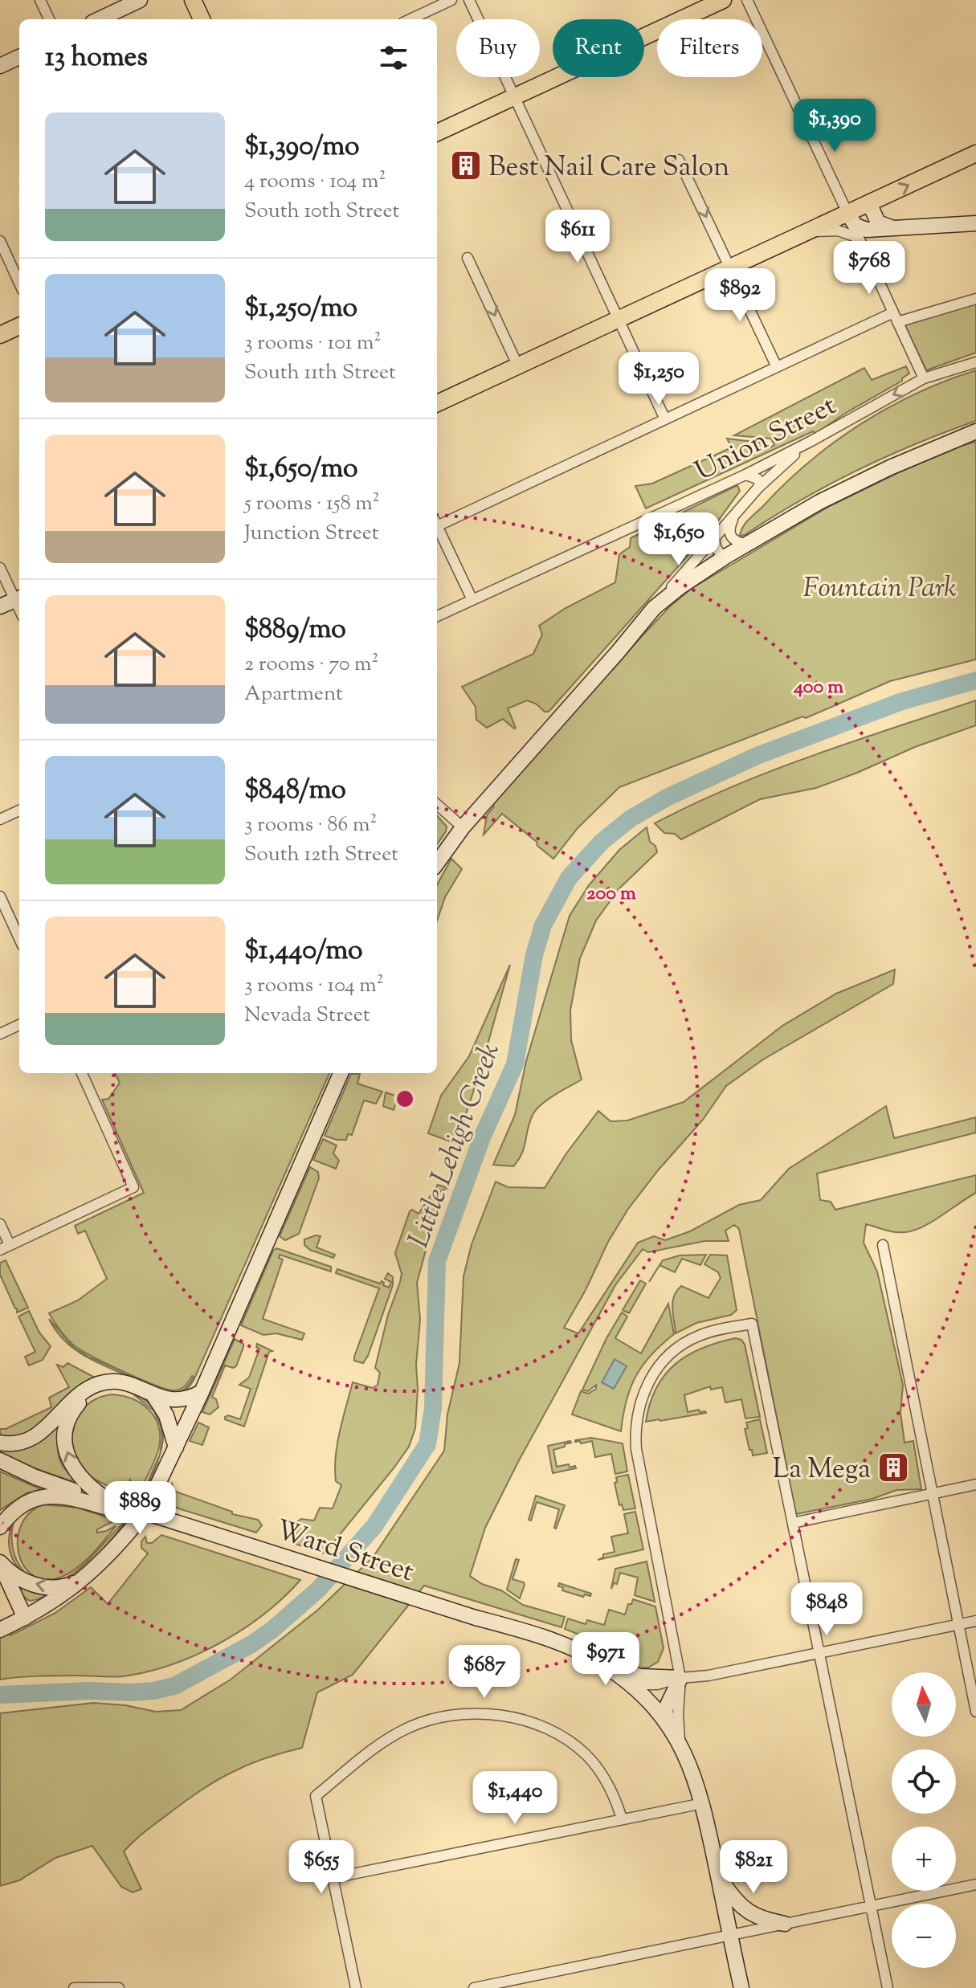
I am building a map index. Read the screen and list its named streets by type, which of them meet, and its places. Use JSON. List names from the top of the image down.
{
  "streets": {
    "main road": ["Ward Street"],
    "street": ["Union Street"]
  },
  "water": ["Little Lehigh Creek"],
  "parks": ["Fountain Park"],
  "places": {
    "building": ["Best Nail Care Salon", "La Mega"]
  },
  "north": "top",
  "page": {
    "chip": ["Buy", "Rent", "Filters"],
    "heading": "13 homes",
    "list": [
      {
        "name": "$1,390/mo",
        "note": "4 rooms · 104 m² · South 10th Street"
      },
      {
        "name": "$1,250/mo",
        "note": "3 rooms · 101 m² · South 11th Street"
      },
      {
        "name": "$1,650/mo",
        "note": "5 rooms · 158 m² · Junction Street"
      },
      {
        "name": "$889/mo",
        "note": "2 rooms · 70 m² · Apartment"
      },
      {
        "name": "$848/mo",
        "note": "3 rooms · 86 m² · South 12th Street"
      },
      {
        "name": "$1,440/mo",
        "note": "3 rooms · 104 m² · Nevada Street"
      }
    ],
    "price": [
      "$1,390",
      "$611",
      "$768",
      "$892",
      "$1,250",
      "$1,650",
      "$889",
      "$848",
      "$971",
      "$687",
      "$1,440",
      "$655",
      "$821"
    ],
    "map_buttons": ["+", "−"]
  },
  "rings": ["400 m", "200 m"]
}
